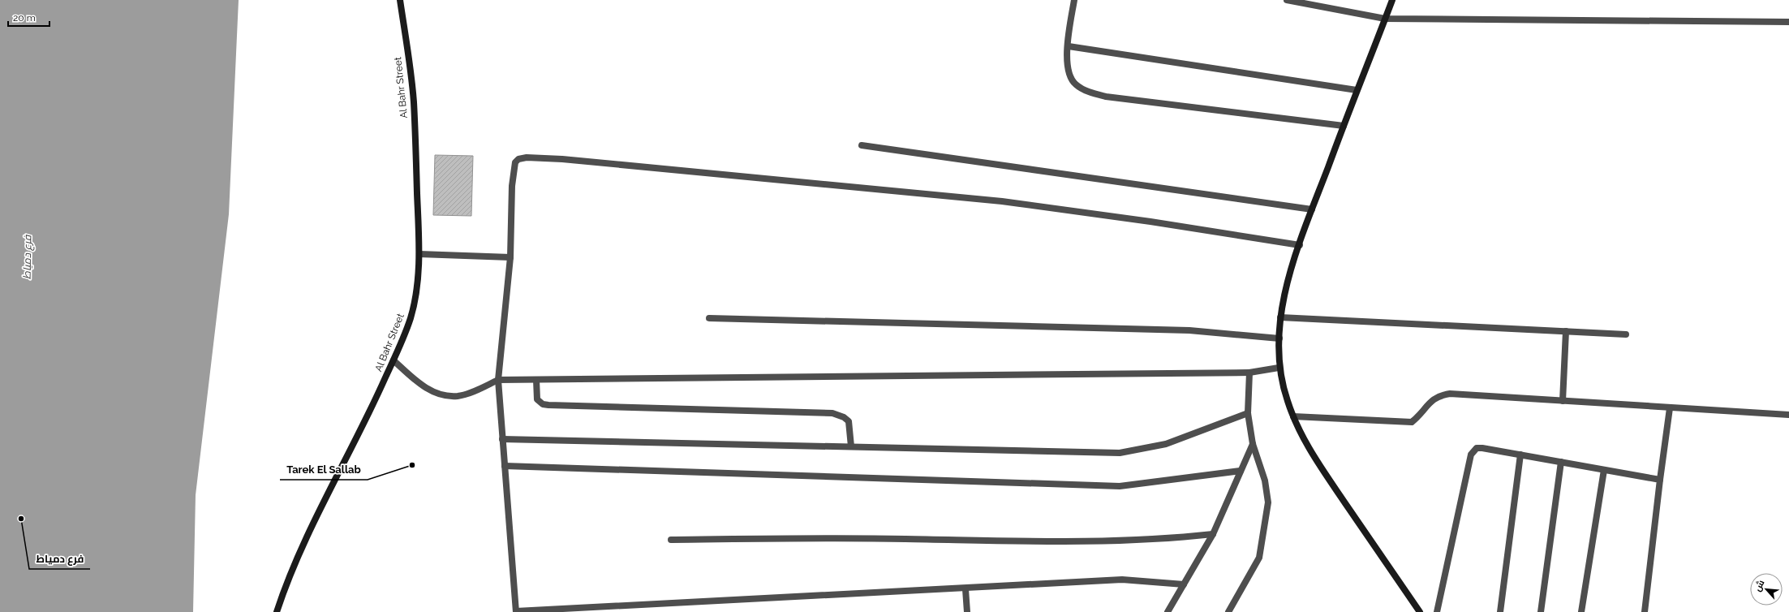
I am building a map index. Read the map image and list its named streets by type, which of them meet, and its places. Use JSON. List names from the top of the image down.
{
  "streets": {
    "street": ["Al Bahr Street"]
  },
  "water": ["فرع دمياط"],
  "places": ["Tarek El Sallab", "فرع دمياط"],
  "scale_bar": "20 m",
  "north": "top left"
}
